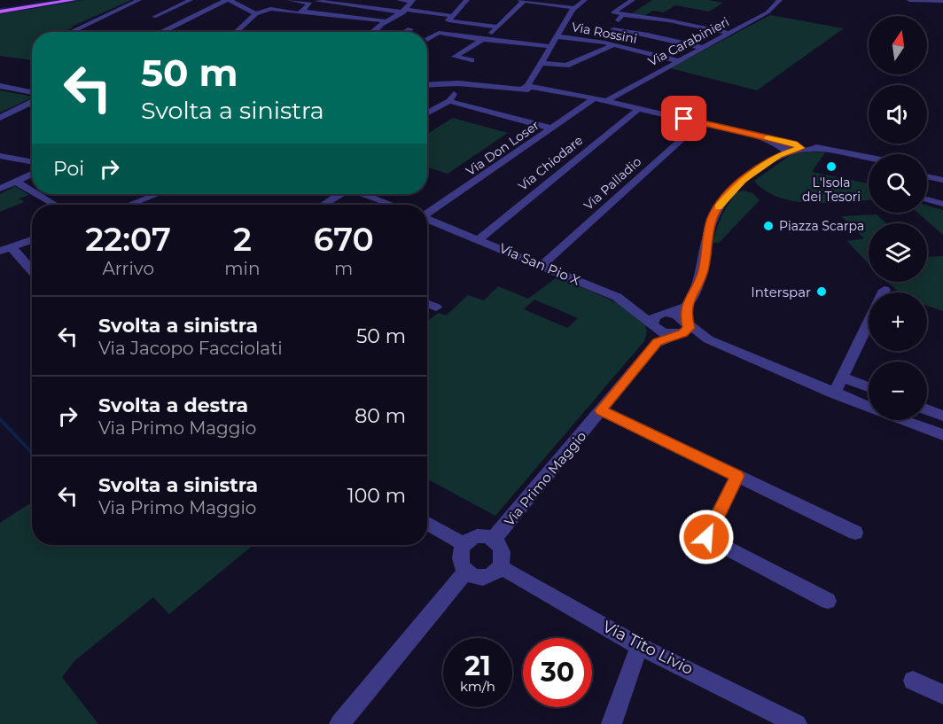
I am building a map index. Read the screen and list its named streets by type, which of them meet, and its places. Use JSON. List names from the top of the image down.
{
  "streets": {
    "street": [
      "Via Rossini",
      "Via Carabinieri",
      "Via Don Loser",
      "Via Chiodare",
      "Via Palladio",
      "Via San Pio X",
      "Via Primo Maggio",
      "Via Tito Livio"
    ]
  },
  "crossings": [
    ["Via Rossini", "Via Carabinieri"],
    ["Via Chiodare", "Via San Pio X"],
    ["Via Palladio", "Via San Pio X"],
    ["Via Primo Maggio", "Via Tito Livio"]
  ],
  "places": ["L'Isola dei Tesori", "Piazza Scarpa", "Interspar"],
  "north": "top",
  "page": {
    "map_buttons": ["+", "−"],
    "turn": ["50 m", "Svolta a sinistra"],
    "then": "Poi",
    "eta": [
      "22:07",
      "Arrivo",
      "2",
      "min",
      "670",
      "m"
    ],
    "list": [
      {
        "name": "Svolta a sinistra",
        "note": "Via Jacopo Facciolati",
        "value": "50 m"
      },
      {
        "name": "Svolta a destra",
        "note": "Via Primo Maggio",
        "value": "80 m"
      },
      {
        "name": "Svolta a sinistra",
        "note": "Via Primo Maggio",
        "value": "100 m"
      }
    ],
    "speed": "21 km/h",
    "limit": "30"
  }
}
